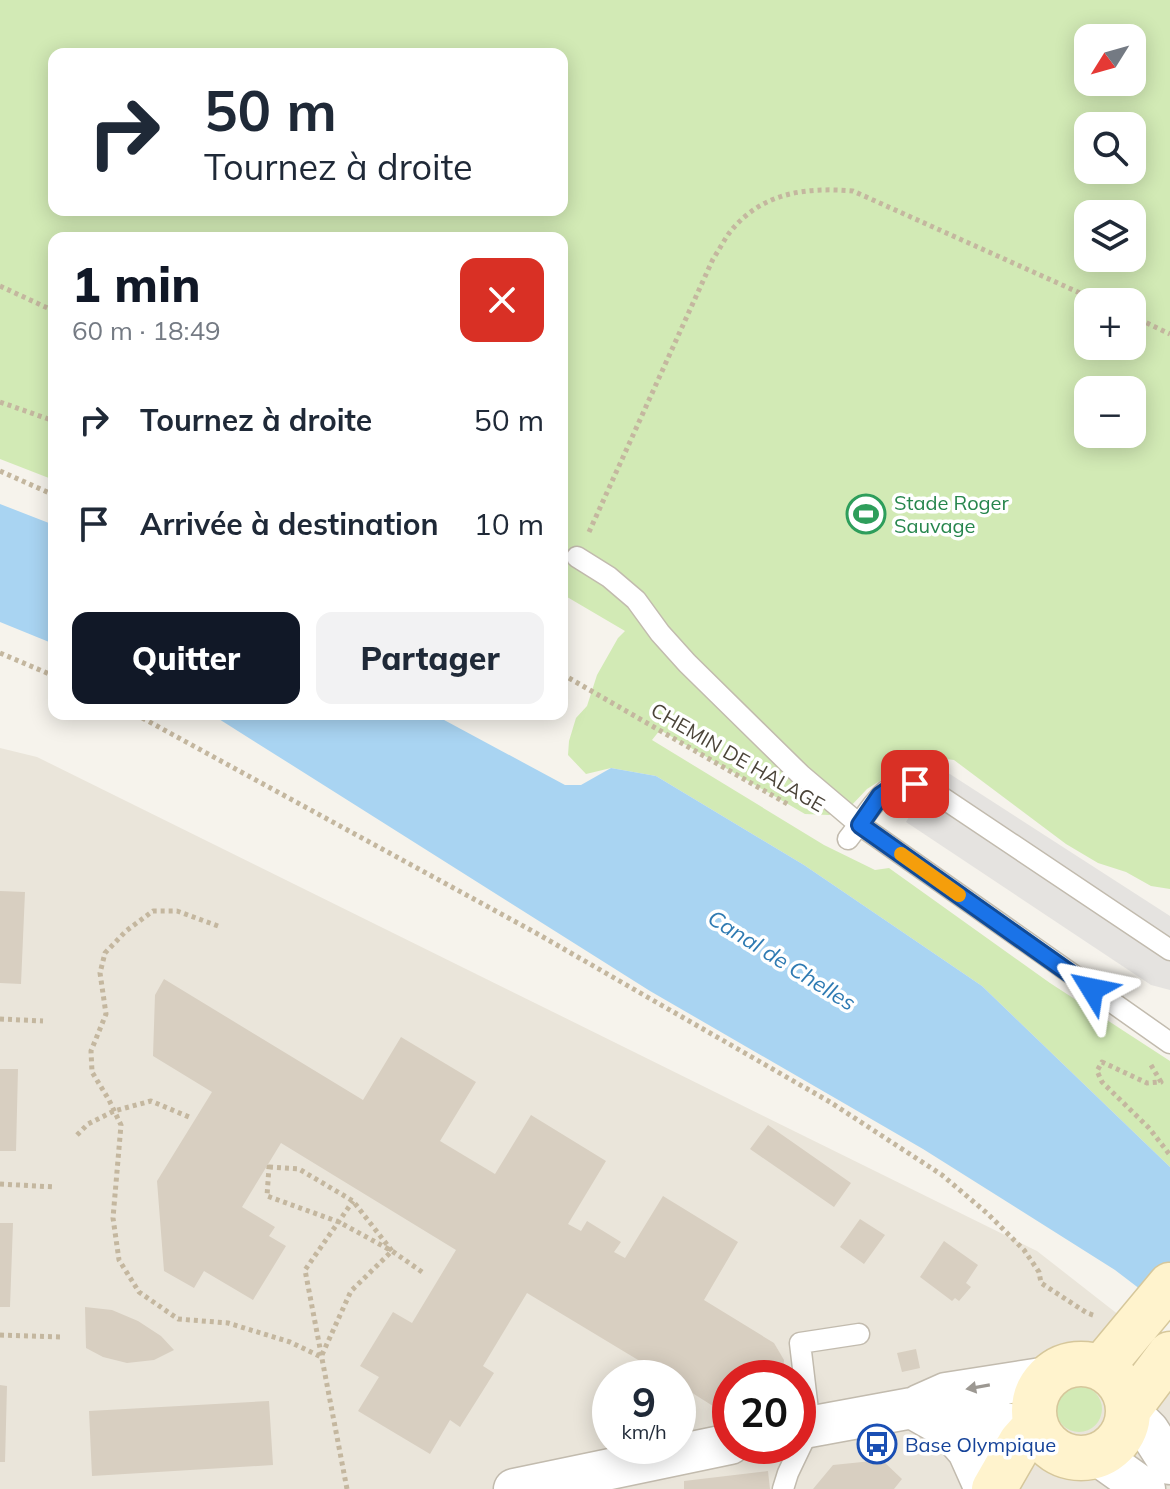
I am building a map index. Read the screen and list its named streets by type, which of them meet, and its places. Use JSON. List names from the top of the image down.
{
  "streets": {
    "path": ["CHEMIN DE HALAGE"]
  },
  "water": ["Canal de Chelles"],
  "places": {
    "sports": ["Stade Roger Sauvage"],
    "bus stop": ["Base Olympique"]
  },
  "north": "bottom left",
  "page": {
    "map_buttons": ["+", "−"],
    "turn": ["50 m", "Tournez à droite"],
    "heading": ["1 min", "60 m · 18:49"],
    "list": [
      {
        "name": "Tournez à droite",
        "value": "50 m"
      },
      {
        "name": "Arrivée à destination",
        "value": "10 m"
      }
    ],
    "buttons": ["Quitter", "Partager"],
    "speed": "9 km/h",
    "limit": "20"
  }
}
